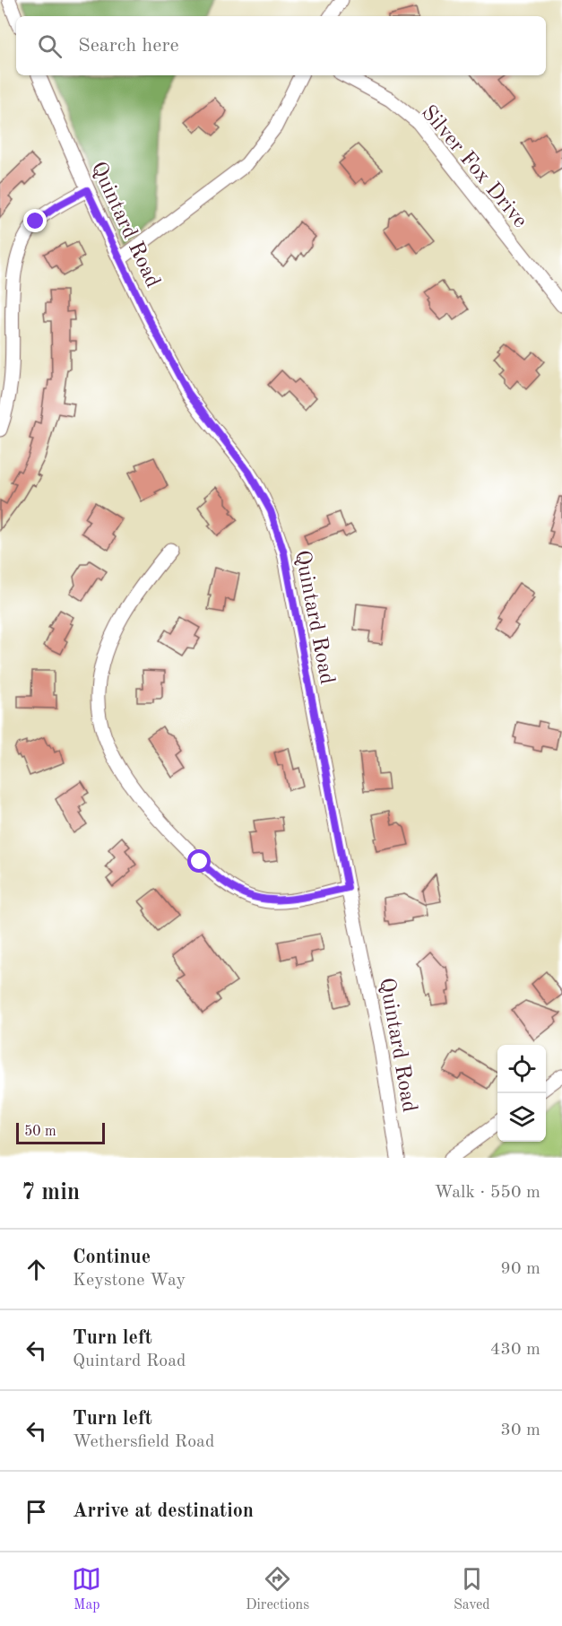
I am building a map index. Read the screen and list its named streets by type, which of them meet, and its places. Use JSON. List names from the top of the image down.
{
  "streets": {
    "street": ["Silver Fox Drive", "Quintard Road"]
  },
  "scale_bar": "50 m",
  "page": {
    "search": "Search here",
    "scale": "50 m",
    "heading": ["7 min", "Walk · 550 m"],
    "list": [
      ["Continue", "Keystone Way", "90 m"],
      ["Turn left", "Quintard Road", "430 m"],
      ["Turn left", "Wethersfield Road", "30 m"],
      "Arrive at destination"
    ],
    "nav": ["Map", "Directions", "Saved"]
  }
}
